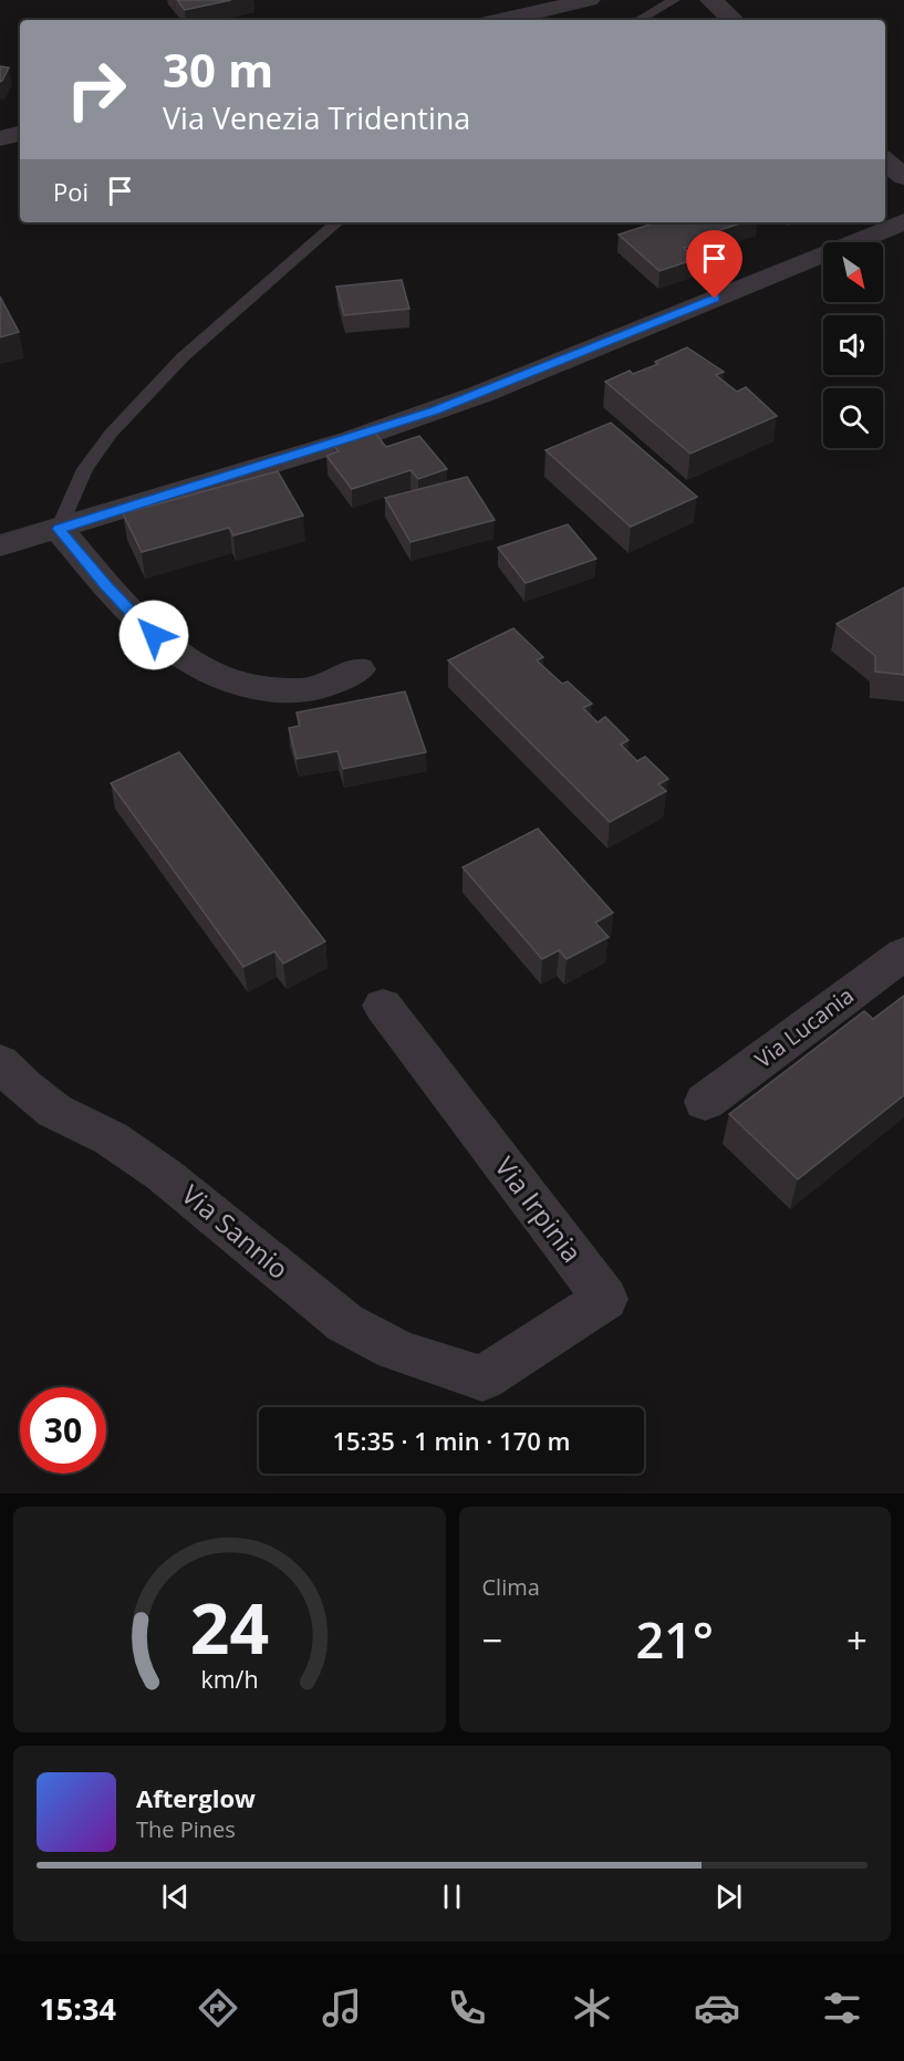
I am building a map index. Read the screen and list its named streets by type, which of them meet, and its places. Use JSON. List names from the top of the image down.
{
  "streets": {
    "street": ["Via Lucania", "Via Irpinia", "Via Sannio"]
  },
  "crossings": [
    ["Via Irpinia", "Via Sannio"]
  ],
  "north": "bottom right",
  "page": {
    "turn": ["30 m", "Via Venezia Tridentina"],
    "then": "Poi",
    "limit": "30",
    "trip": "15:35 · 1 min · 170 m",
    "tile": "Clima",
    "heat": ["−", "21°", "+"],
    "song": ["Afterglow", "The Pines"],
    "tabs": "15:34",
    "gauge": ["24", "km/h"]
  }
}
